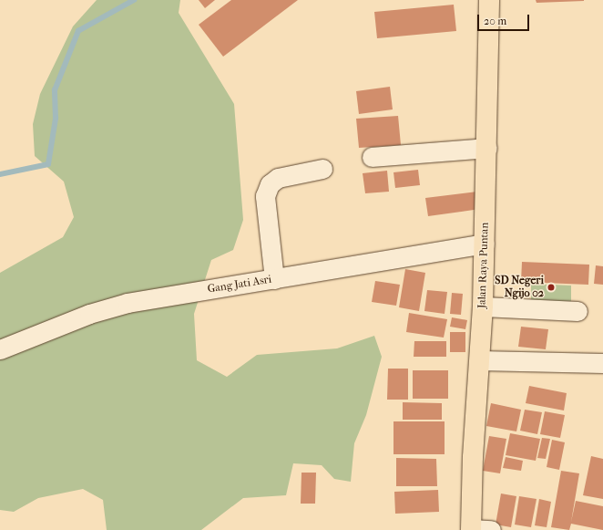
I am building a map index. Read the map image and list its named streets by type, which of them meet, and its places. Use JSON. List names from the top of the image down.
{
  "streets": {
    "main road": ["Jalan Raya Puntan"],
    "street": ["Gang Jati Asri"]
  },
  "crossings": [
    ["Jalan Raya Puntan", "Gang Jati Asri"]
  ],
  "places": ["SD Negeri Ngijo 02"],
  "scale_bar": "20 m"
}
